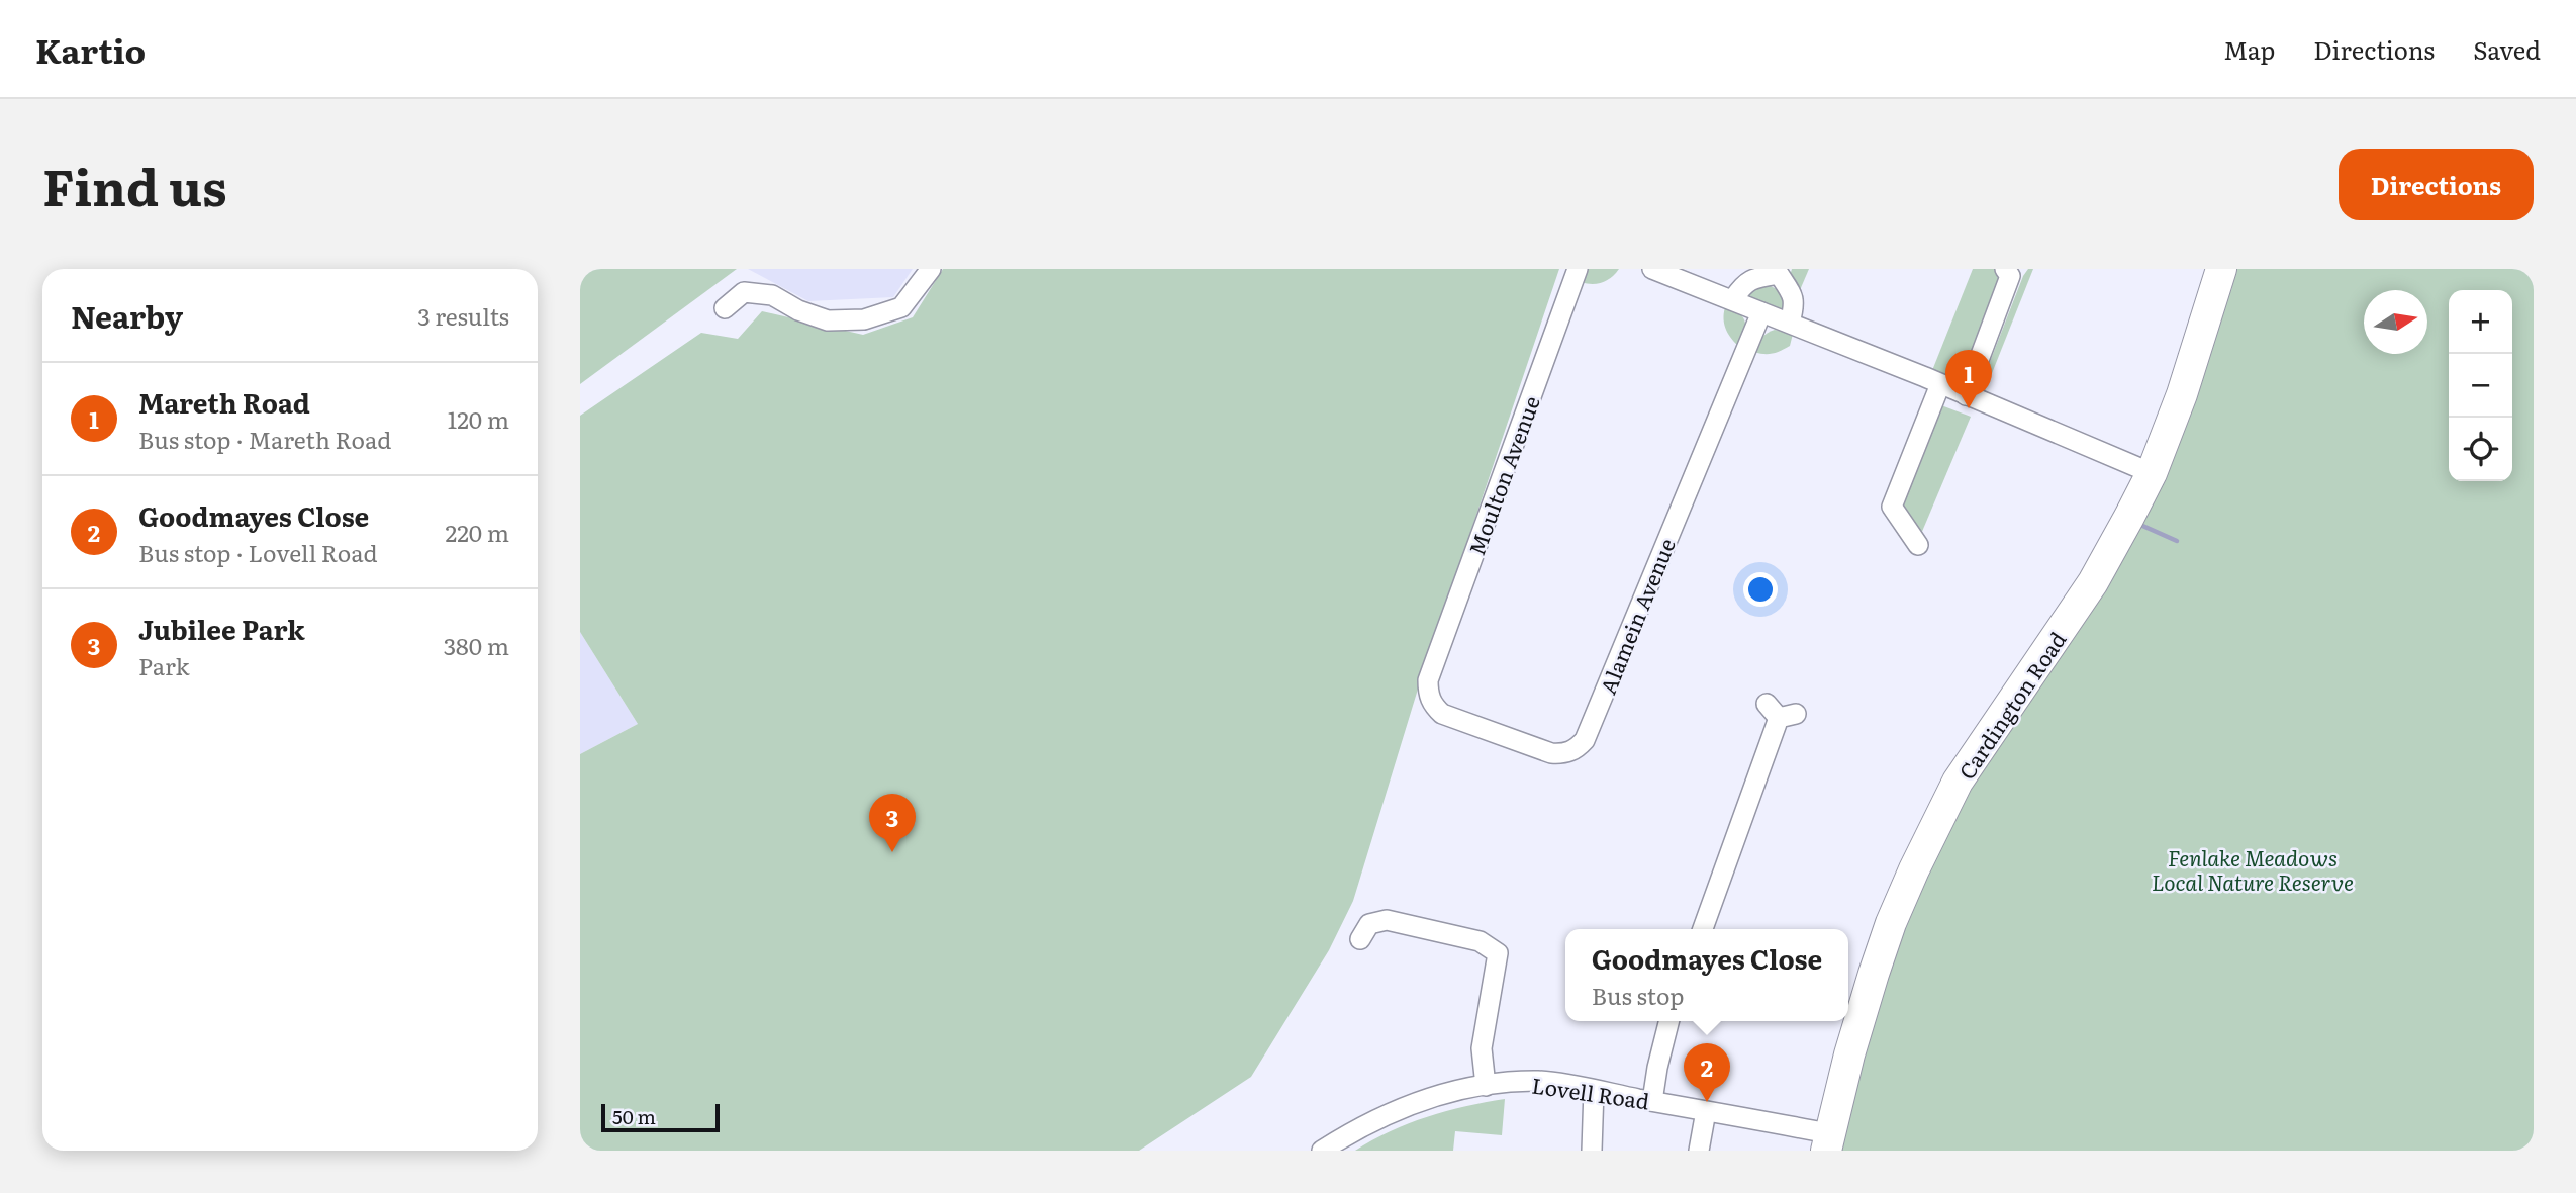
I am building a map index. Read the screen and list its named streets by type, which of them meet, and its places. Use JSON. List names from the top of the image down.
{
  "streets": {
    "main road": ["Cardington Road"],
    "street": ["Moulton Avenue", "Alamein Avenue", "Lovell Road"]
  },
  "crossings": [
    ["Moulton Avenue", "Alamein Avenue"],
    ["Cardington Road", "Lovell Road"]
  ],
  "parks": ["Fenlake Meadows Local Nature Reserve"],
  "scale_bar": "50 m",
  "north": "right",
  "page": {
    "header": "Kartio",
    "nav": ["Map", "Directions", "Saved"],
    "title": "Find us",
    "buttons": "Directions",
    "heading": ["Nearby", "3 results"],
    "map_buttons": ["+", "−"],
    "pins": ["1", "3", "2"],
    "list": [
      {
        "mark": "1",
        "name": "Mareth Road",
        "note": "Bus stop · Mareth Road",
        "value": "120 m"
      },
      {
        "mark": "2",
        "name": "Goodmayes Close",
        "note": "Bus stop · Lovell Road",
        "value": "220 m"
      },
      {
        "mark": "3",
        "name": "Jubilee Park",
        "note": "Park",
        "value": "380 m"
      }
    ],
    "popup": ["Goodmayes Close", "Bus stop"],
    "scale": "50 m"
  }
}
